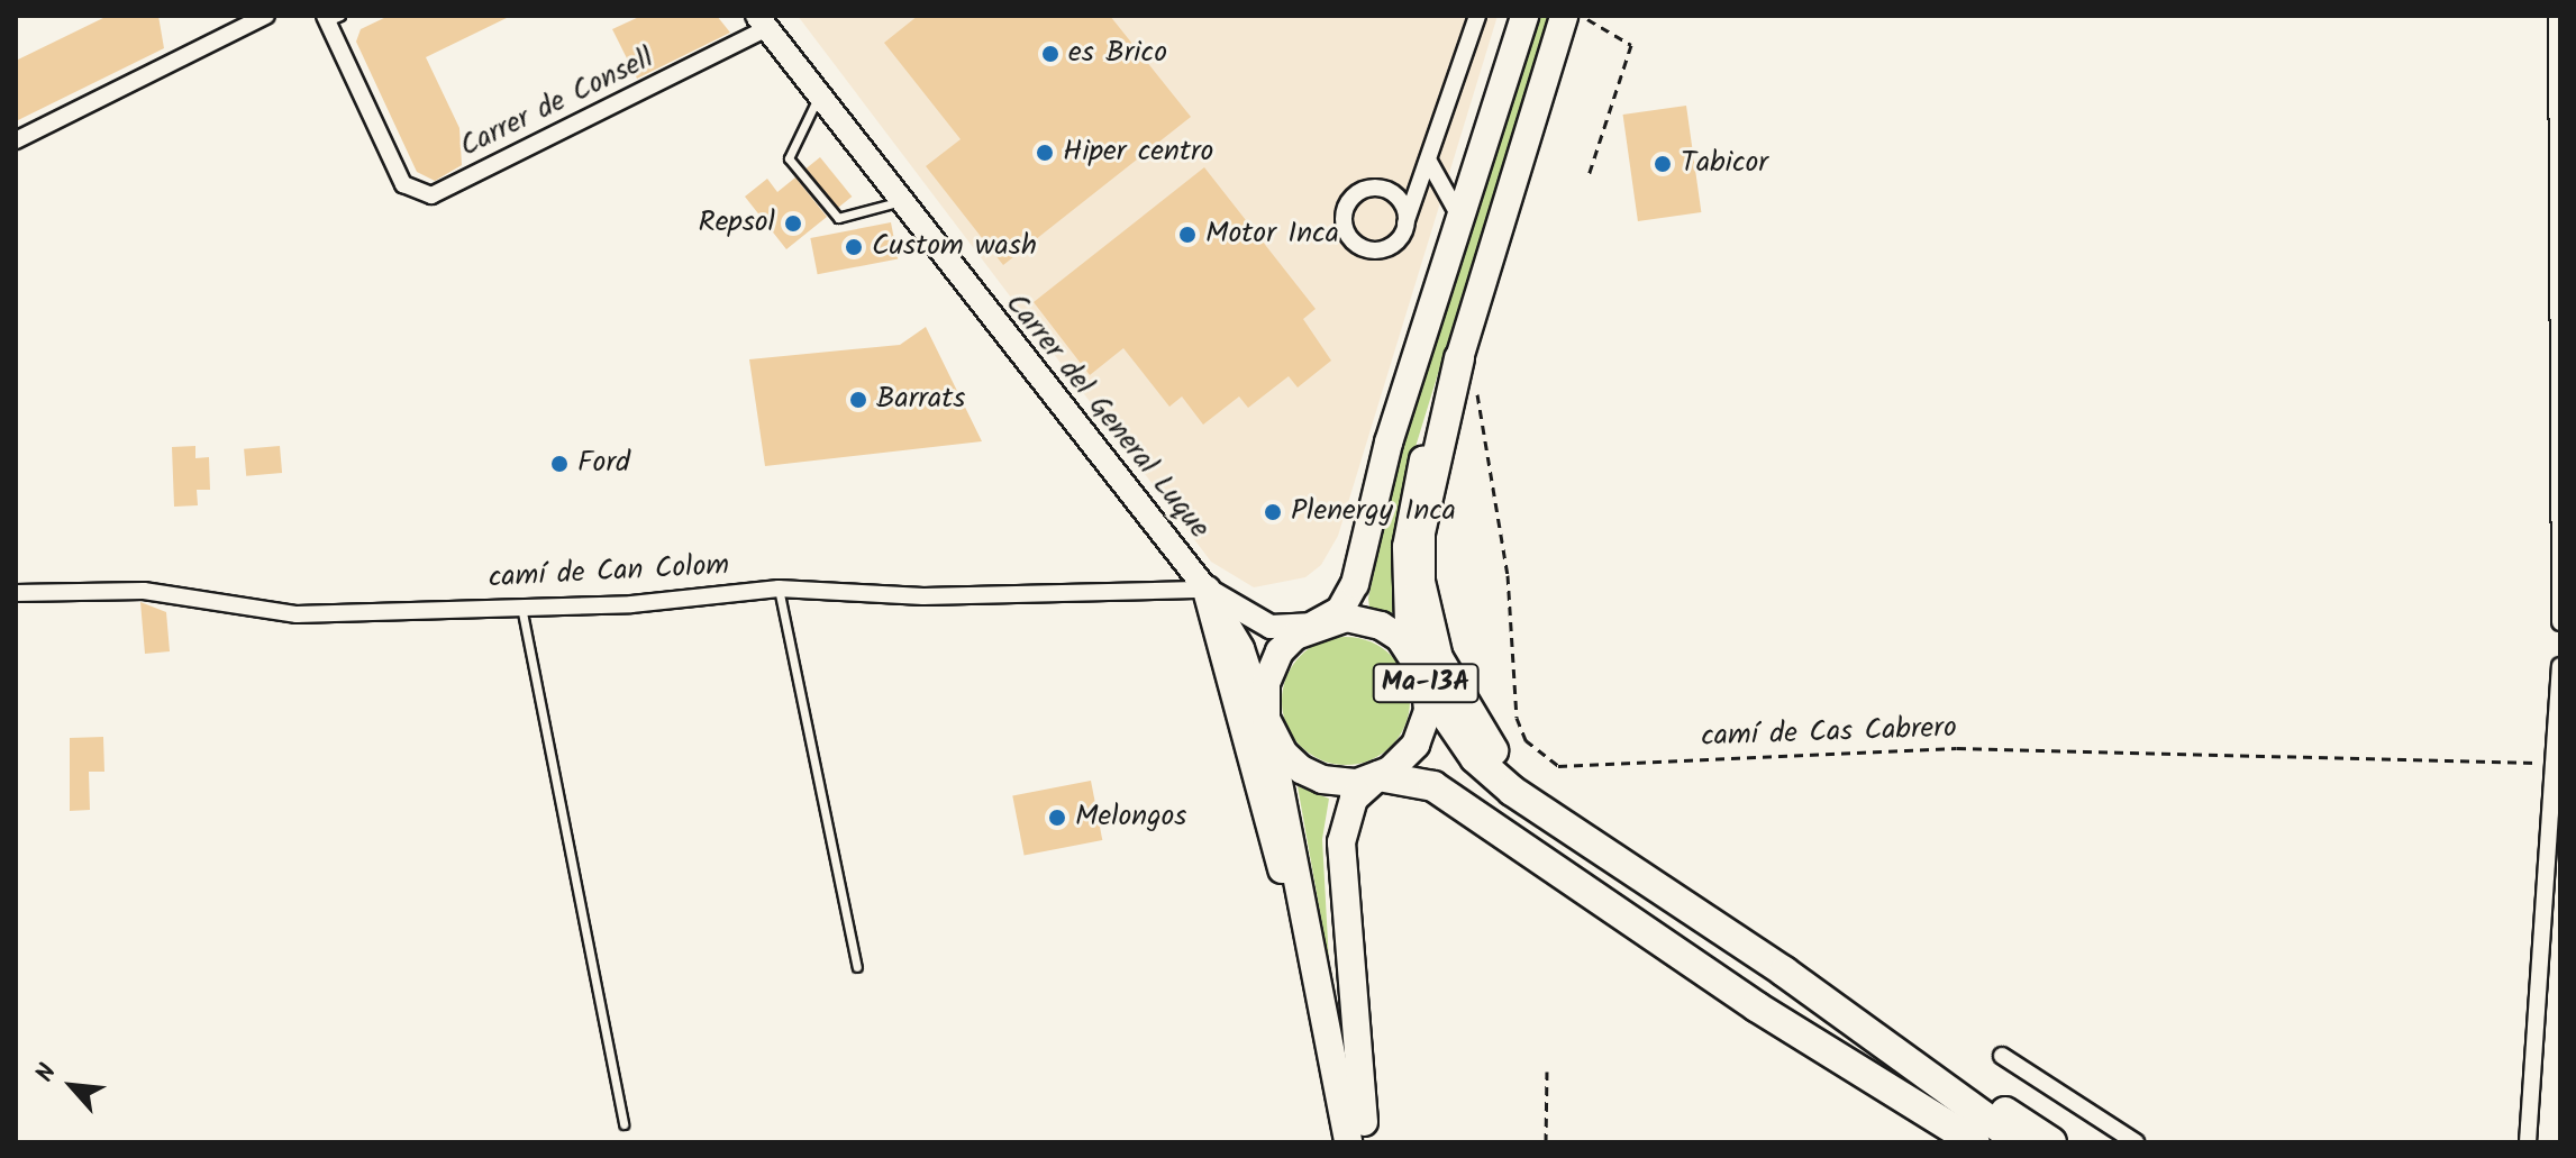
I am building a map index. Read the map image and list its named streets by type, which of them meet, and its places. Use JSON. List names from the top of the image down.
{
  "streets": {
    "main road": ["Carrer del General Luque", "Ma-13A"],
    "street": ["Carrer de Consell", "camí de Can Colom"],
    "path": ["camí de Cas Cabrero"]
  },
  "crossings": [
    ["Carrer de Consell", "Carrer del General Luque"],
    ["Carrer del General Luque", "camí de Can Colom"],
    ["Carrer del General Luque", "Ma-13A"]
  ],
  "places": [
    "es Brico",
    "Hiper centro",
    "Tabicor",
    "Repsol",
    "Motor Inca",
    "Custom wash",
    "Barrats",
    "Ford",
    "Plenergy Inca",
    "Melongos"
  ],
  "north": "top left"
}
